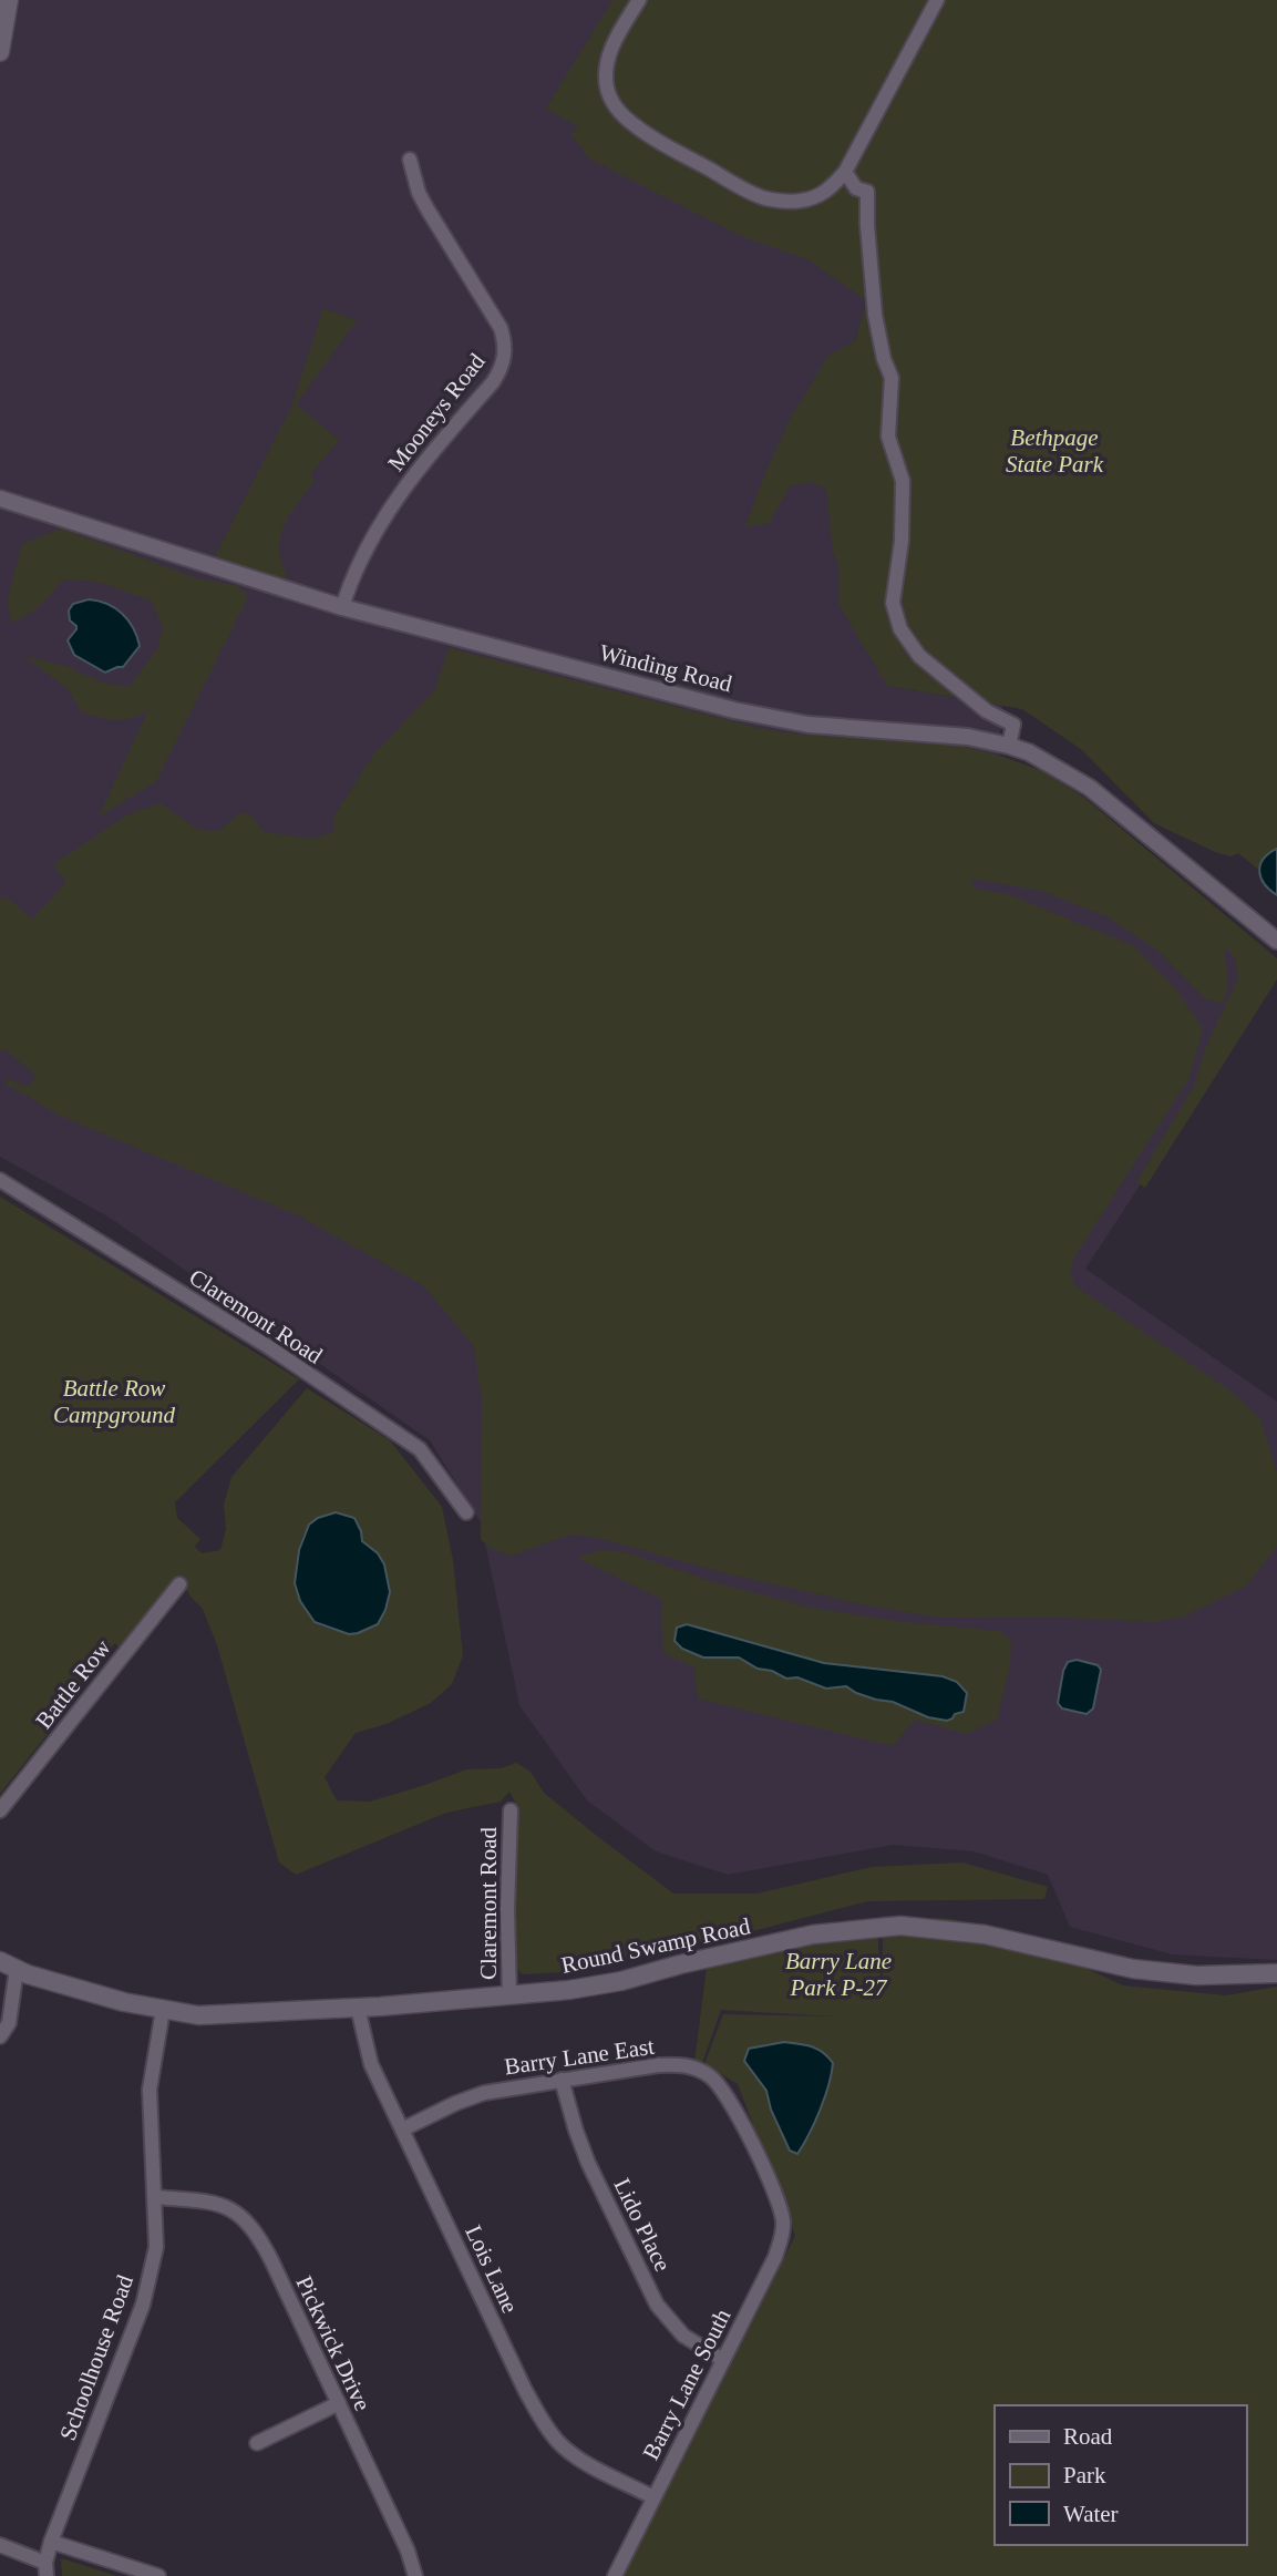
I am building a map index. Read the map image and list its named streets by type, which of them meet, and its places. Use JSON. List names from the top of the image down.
{
  "streets": {
    "main road": ["Round Swamp Road"],
    "street": [
      "Mooneys Road",
      "Winding Road",
      "Claremont Road",
      "Battle Row",
      "Barry Lane East",
      "Lido Place",
      "Lois Lane",
      "Pickwick Drive",
      "Schoolhouse Road",
      "Barry Lane South"
    ]
  },
  "crossings": [
    ["Mooneys Road", "Winding Road"],
    ["Claremont Road", "Round Swamp Road"],
    ["Round Swamp Road", "Lois Lane"],
    ["Round Swamp Road", "Schoolhouse Road"],
    ["Barry Lane East", "Lido Place"],
    ["Barry Lane East", "Lois Lane"],
    ["Barry Lane East", "Barry Lane South"],
    ["Lido Place", "Barry Lane South"],
    ["Lois Lane", "Barry Lane South"],
    ["Pickwick Drive", "Schoolhouse Road"]
  ],
  "parks": ["Bethpage State Park", "Battle Row Campground", "Barry Lane Park P-27"],
  "legend": ["Road", "Park", "Water"]
}
